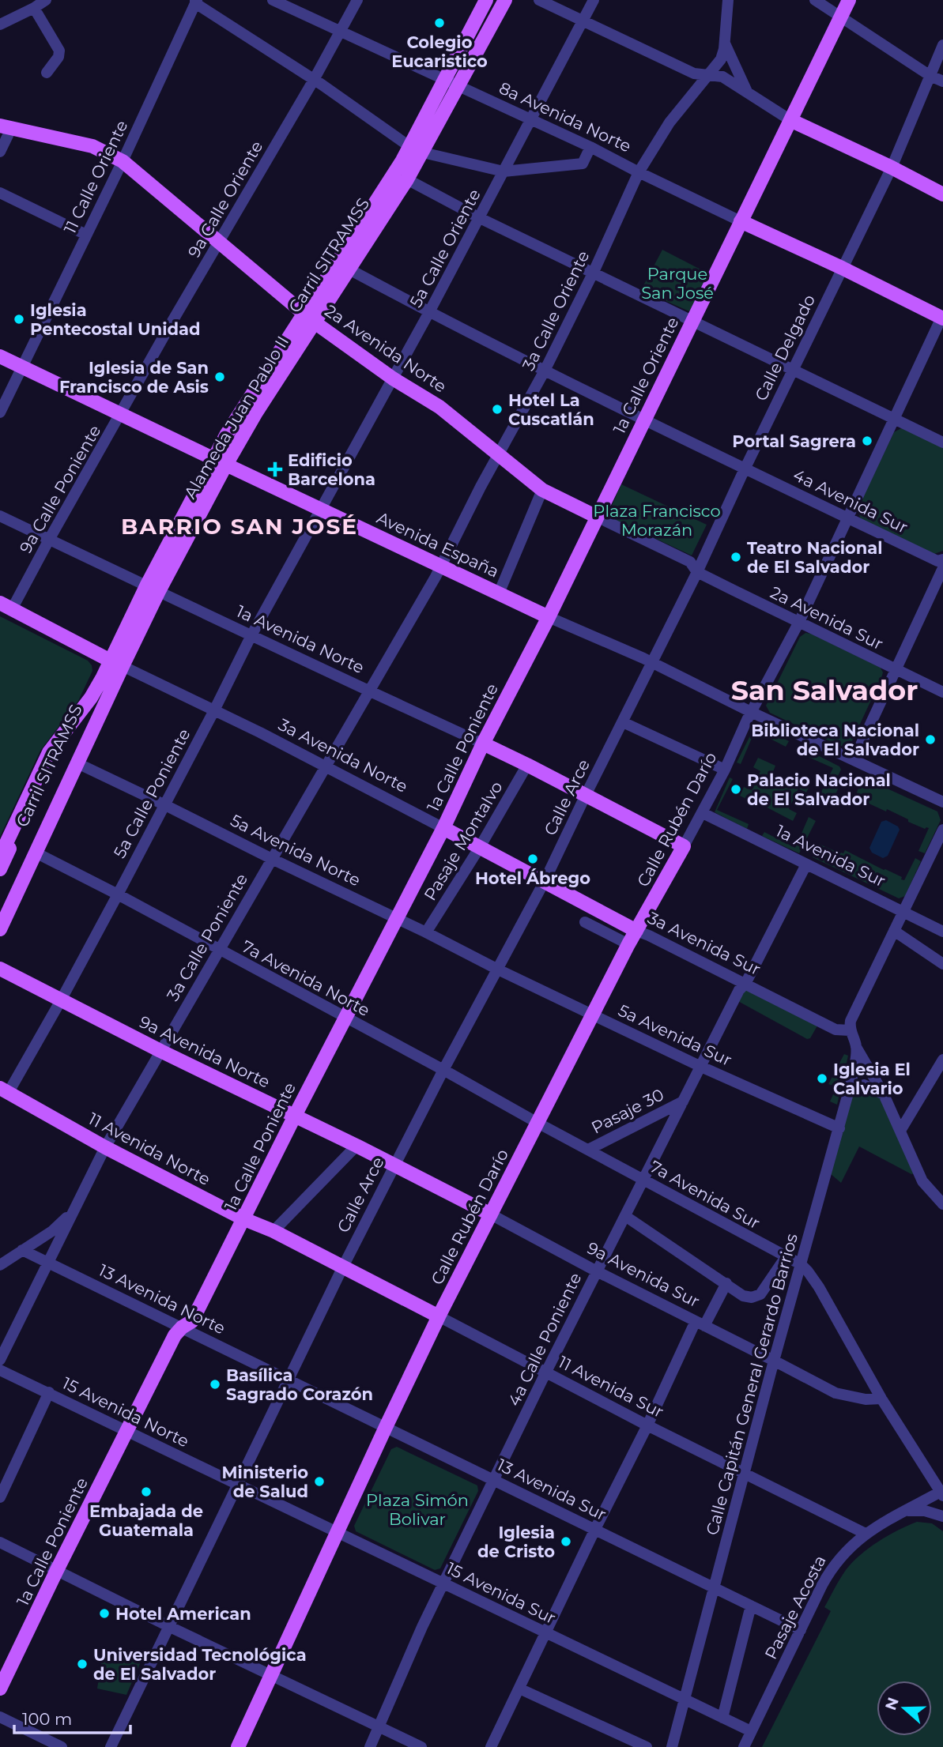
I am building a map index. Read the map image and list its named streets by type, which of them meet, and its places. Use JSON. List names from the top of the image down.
{
  "streets": {
    "main road": [
      "8a Avenida Norte",
      "Carril SITRAMSS",
      "2a Avenida Norte",
      "1a Calle Oriente",
      "Alameda Juan Pablo II",
      "Avenida España",
      "1a Avenida Norte",
      "1a Calle Poniente",
      "3a Avenida Norte",
      "Calle Rubén Darío",
      "3a Avenida Sur",
      "9a Avenida Norte",
      "11 Avenida Norte",
      "9a Avenida Sur",
      "11 Avenida Sur"
    ],
    "street": [
      "11 Calle Oriente",
      "9a Calle Oriente",
      "5a Calle Oriente",
      "3a Calle Oriente",
      "Calle Delgado",
      "9a Calle Poniente",
      "4a Avenida Sur",
      "2a Avenida Sur",
      "5a Calle Poniente",
      "Calle Arce",
      "Pasaje Montalvo",
      "5a Avenida Norte",
      "1a Avenida Sur",
      "3a Calle Poniente",
      "7a Avenida Norte",
      "5a Avenida Sur",
      "Pasaje 30",
      "7a Avenida Sur",
      "13 Avenida Norte",
      "4a Calle Poniente",
      "Calle Capitán General Gerardo Barrios",
      "15 Avenida Norte",
      "13 Avenida Sur",
      "15 Avenida Sur",
      "Pasaje Acosta"
    ]
  },
  "crossings": [
    ["8a Avenida Norte", "9a Calle Oriente"],
    ["8a Avenida Norte", "5a Calle Oriente"],
    ["8a Avenida Norte", "Carril SITRAMSS"],
    ["8a Avenida Norte", "3a Calle Oriente"],
    ["8a Avenida Norte", "Calle Delgado"],
    ["8a Avenida Norte", "1a Calle Oriente"],
    ["8a Avenida Norte", "Alameda Juan Pablo II"],
    ["8a Avenida Norte", "Calle Rubén Darío"],
    ["11 Calle Oriente", "2a Avenida Norte"],
    ["11 Calle Oriente", "Avenida España"],
    ["9a Calle Oriente", "2a Avenida Norte"],
    ["9a Calle Oriente", "9a Calle Poniente"],
    ["9a Calle Oriente", "Avenida España"],
    ["5a Calle Oriente", "2a Avenida Norte"],
    ["5a Calle Oriente", "4a Avenida Sur"],
    ["5a Calle Oriente", "Avenida España"],
    ["5a Calle Oriente", "5a Calle Poniente"],
    ["Carril SITRAMSS", "2a Avenida Norte"],
    ["Carril SITRAMSS", "Alameda Juan Pablo II"],
    ["Carril SITRAMSS", "3a Avenida Norte"],
    ["3a Calle Oriente", "2a Avenida Norte"],
    ["3a Calle Oriente", "4a Avenida Sur"],
    ["3a Calle Oriente", "Avenida España"],
    ["3a Calle Oriente", "3a Calle Poniente"],
    ["Calle Delgado", "2a Avenida Norte"],
    ["Calle Delgado", "4a Avenida Sur"],
    ["Calle Delgado", "Avenida España"],
    ["Calle Delgado", "2a Avenida Sur"],
    ["Calle Delgado", "Calle Arce"],
    ["2a Avenida Norte", "1a Calle Oriente"],
    ["2a Avenida Norte", "Alameda Juan Pablo II"],
    ["2a Avenida Norte", "2a Avenida Sur"],
    ["1a Calle Oriente", "4a Avenida Sur"],
    ["1a Calle Oriente", "Avenida España"],
    ["1a Calle Oriente", "1a Calle Poniente"],
    ["Alameda Juan Pablo II", "4a Avenida Sur"],
    ["Alameda Juan Pablo II", "Avenida España"],
    ["Alameda Juan Pablo II", "1a Avenida Norte"],
    ["Alameda Juan Pablo II", "3a Avenida Norte"],
    ["Alameda Juan Pablo II", "5a Avenida Norte"],
    ["Alameda Juan Pablo II", "7a Avenida Norte"],
    ["9a Calle Poniente", "Avenida España"],
    ["9a Calle Poniente", "1a Avenida Norte"],
    ["4a Avenida Sur", "Calle Rubén Darío"],
    ["Avenida España", "1a Calle Poniente"],
    ["Avenida España", "5a Calle Poniente"],
    ["Avenida España", "Calle Arce"],
    ["Avenida España", "Calle Rubén Darío"],
    ["Avenida España", "3a Calle Poniente"],
    ["2a Avenida Sur", "Calle Rubén Darío"],
    ["1a Avenida Norte", "1a Calle Poniente"],
    ["1a Avenida Norte", "5a Calle Poniente"],
    ["1a Avenida Norte", "Calle Arce"],
    ["1a Avenida Norte", "Pasaje Montalvo"],
    ["1a Avenida Norte", "3a Calle Poniente"],
    ["1a Calle Poniente", "3a Avenida Norte"],
    ["1a Calle Poniente", "5a Avenida Norte"],
    ["1a Calle Poniente", "7a Avenida Norte"],
    ["1a Calle Poniente", "9a Avenida Norte"],
    ["1a Calle Poniente", "11 Avenida Norte"],
    ["1a Calle Poniente", "13 Avenida Norte"],
    ["1a Calle Poniente", "15 Avenida Norte"],
    ["3a Avenida Norte", "5a Calle Poniente"],
    ["3a Avenida Norte", "Calle Arce"],
    ["3a Avenida Norte", "Pasaje Montalvo"],
    ["3a Avenida Norte", "3a Calle Poniente"],
    ["3a Avenida Norte", "3a Avenida Sur"],
    ["5a Calle Poniente", "5a Avenida Norte"],
    ["5a Calle Poniente", "7a Avenida Norte"],
    ["5a Calle Poniente", "9a Avenida Norte"],
    ["5a Calle Poniente", "11 Avenida Norte"],
    ["Calle Arce", "5a Avenida Norte"],
    ["Calle Arce", "3a Avenida Sur"],
    ["Calle Arce", "7a Avenida Norte"],
    ["Calle Arce", "5a Avenida Sur"],
    ["Calle Arce", "9a Avenida Norte"],
    ["Calle Arce", "11 Avenida Norte"],
    ["Calle Arce", "7a Avenida Sur"],
    ["Calle Arce", "9a Avenida Sur"],
    ["Calle Arce", "13 Avenida Norte"],
    ["Calle Arce", "11 Avenida Sur"],
    ["Calle Arce", "15 Avenida Norte"],
    ["Calle Arce", "13 Avenida Sur"],
    ["Calle Arce", "15 Avenida Sur"],
    ["Calle Rubén Darío", "1a Avenida Sur"],
    ["Calle Rubén Darío", "3a Avenida Sur"],
    ["Calle Rubén Darío", "5a Avenida Sur"],
    ["Calle Rubén Darío", "7a Avenida Sur"],
    ["Calle Rubén Darío", "9a Avenida Sur"],
    ["Calle Rubén Darío", "11 Avenida Sur"],
    ["Calle Rubén Darío", "13 Avenida Sur"],
    ["Calle Rubén Darío", "15 Avenida Sur"],
    ["Pasaje Montalvo", "5a Avenida Norte"],
    ["5a Avenida Norte", "3a Calle Poniente"],
    ["5a Avenida Norte", "5a Avenida Sur"],
    ["1a Avenida Sur", "4a Calle Poniente"],
    ["3a Calle Poniente", "7a Avenida Norte"],
    ["3a Calle Poniente", "9a Avenida Norte"],
    ["3a Calle Poniente", "11 Avenida Norte"],
    ["3a Calle Poniente", "13 Avenida Norte"],
    ["3a Avenida Sur", "4a Calle Poniente"],
    ["7a Avenida Norte", "7a Avenida Sur"],
    ["5a Avenida Sur", "4a Calle Poniente"],
    ["5a Avenida Sur", "Calle Capitán General Gerardo Barrios"],
    ["9a Avenida Norte", "9a Avenida Sur"],
    ["Pasaje 30", "7a Avenida Sur"],
    ["Pasaje 30", "4a Calle Poniente"],
    ["11 Avenida Norte", "11 Avenida Sur"],
    ["7a Avenida Sur", "9a Avenida Sur"],
    ["7a Avenida Sur", "4a Calle Poniente"],
    ["7a Avenida Sur", "Calle Capitán General Gerardo Barrios"],
    ["7a Avenida Sur", "Pasaje Acosta"],
    ["9a Avenida Sur", "4a Calle Poniente"],
    ["9a Avenida Sur", "Calle Capitán General Gerardo Barrios"],
    ["13 Avenida Norte", "13 Avenida Sur"],
    ["4a Calle Poniente", "11 Avenida Sur"],
    ["4a Calle Poniente", "13 Avenida Sur"],
    ["4a Calle Poniente", "15 Avenida Sur"],
    ["Calle Capitán General Gerardo Barrios", "11 Avenida Sur"],
    ["Calle Capitán General Gerardo Barrios", "13 Avenida Sur"],
    ["Calle Capitán General Gerardo Barrios", "15 Avenida Sur"],
    ["11 Avenida Sur", "Pasaje Acosta"],
    ["15 Avenida Norte", "15 Avenida Sur"],
    ["13 Avenida Sur", "Pasaje Acosta"],
    ["15 Avenida Sur", "Pasaje Acosta"]
  ],
  "districts": ["BARRIO SAN JOSÉ", "San Salvador"],
  "parks": ["Parque San José", "Plaza Francisco Morazán", "Plaza Simón Bolivar"],
  "places": {
    "other": [
      "Colegio Eucaristico",
      "Iglesia Pentecostal Unidad",
      "Iglesia de San Francisco de Asis",
      "Hotel La Cuscatlán",
      "Portal Sagrera",
      "Teatro Nacional de El Salvador",
      "Biblioteca Nacional de El Salvador",
      "Palacio Nacional de El Salvador",
      "Hotel Ábrego",
      "Iglesia El Calvario",
      "Basílica Sagrado Corazón",
      "Ministerio de Salud",
      "Embajada de Guatemala",
      "Iglesia de Cristo",
      "Hotel American",
      "Universidad Tecnológica de El Salvador"
    ],
    "health": ["Edificio Barcelona"]
  },
  "scale_bar": "100 m",
  "north": "left"
}
